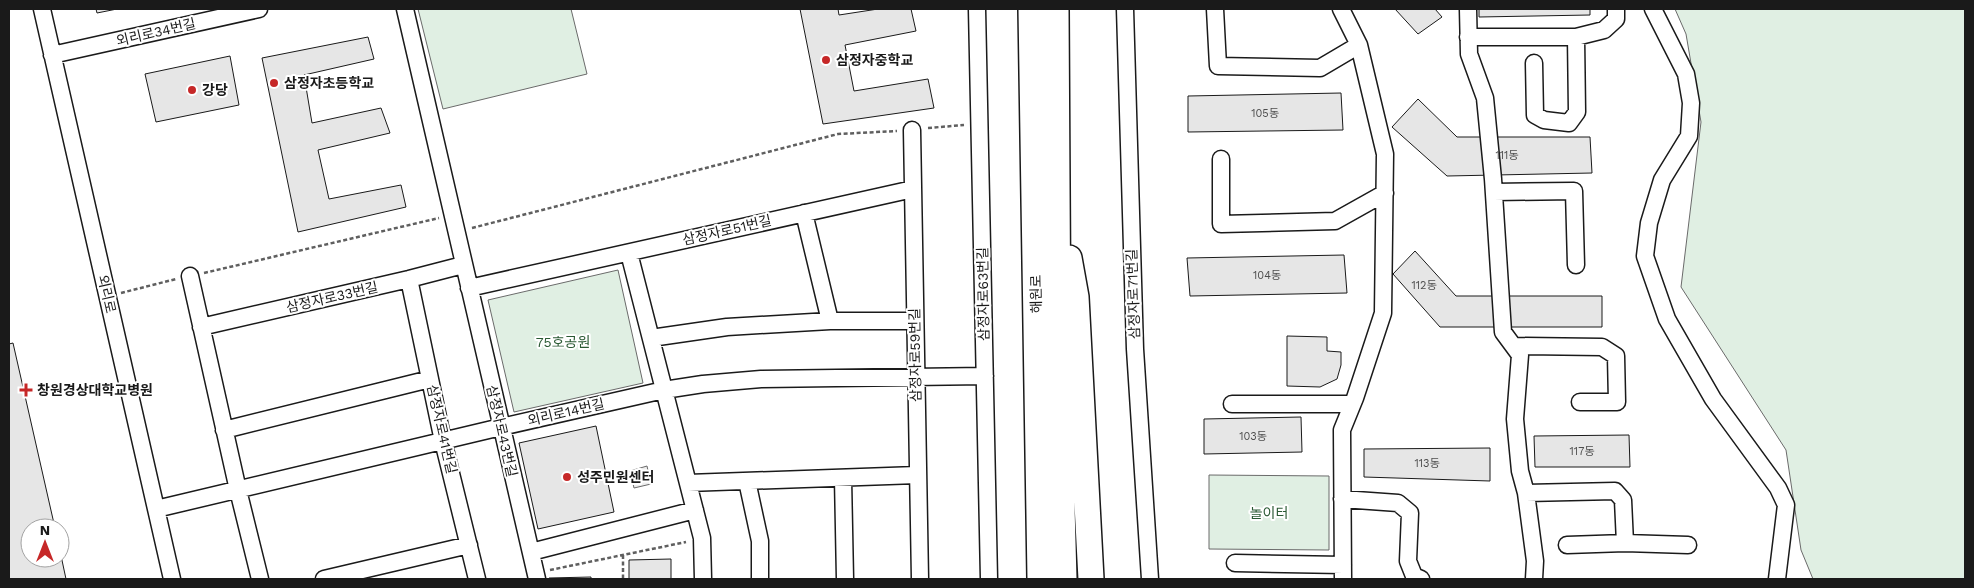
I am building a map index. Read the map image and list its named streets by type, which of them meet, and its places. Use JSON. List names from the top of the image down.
{
  "streets": {
    "highway": ["해원로"],
    "street": [
      "외리로34번길",
      "삼정자로51번길",
      "외리로",
      "삼정자로63번길",
      "삼정자로71번길",
      "삼정자로33번길",
      "삼정자로59번길",
      "외리로14번길",
      "삼정자로41번길",
      "삼정자로43번길"
    ]
  },
  "crossings": [
    ["외리로34번길", "외리로"],
    ["삼정자로51번길", "삼정자로59번길"],
    ["외리로", "외리로14번길"],
    ["삼정자로63번길", "외리로14번길"],
    ["삼정자로33번길", "삼정자로41번길"],
    ["삼정자로33번길", "삼정자로43번길"],
    ["삼정자로59번길", "외리로14번길"],
    ["외리로14번길", "삼정자로41번길"],
    ["외리로14번길", "삼정자로43번길"]
  ],
  "parks": ["75호공원", "놀이터"],
  "places": {
    "other": [
      "삼정자중학교",
      "삼정자초등학교",
      "강당",
      "성주민원센터"
    ],
    "health": ["창원경상대학교병원"]
  },
  "house_numbers": [
    "105동",
    "111동",
    "104동",
    "112동",
    "103동",
    "117동",
    "113동"
  ],
  "north": "top"
}
